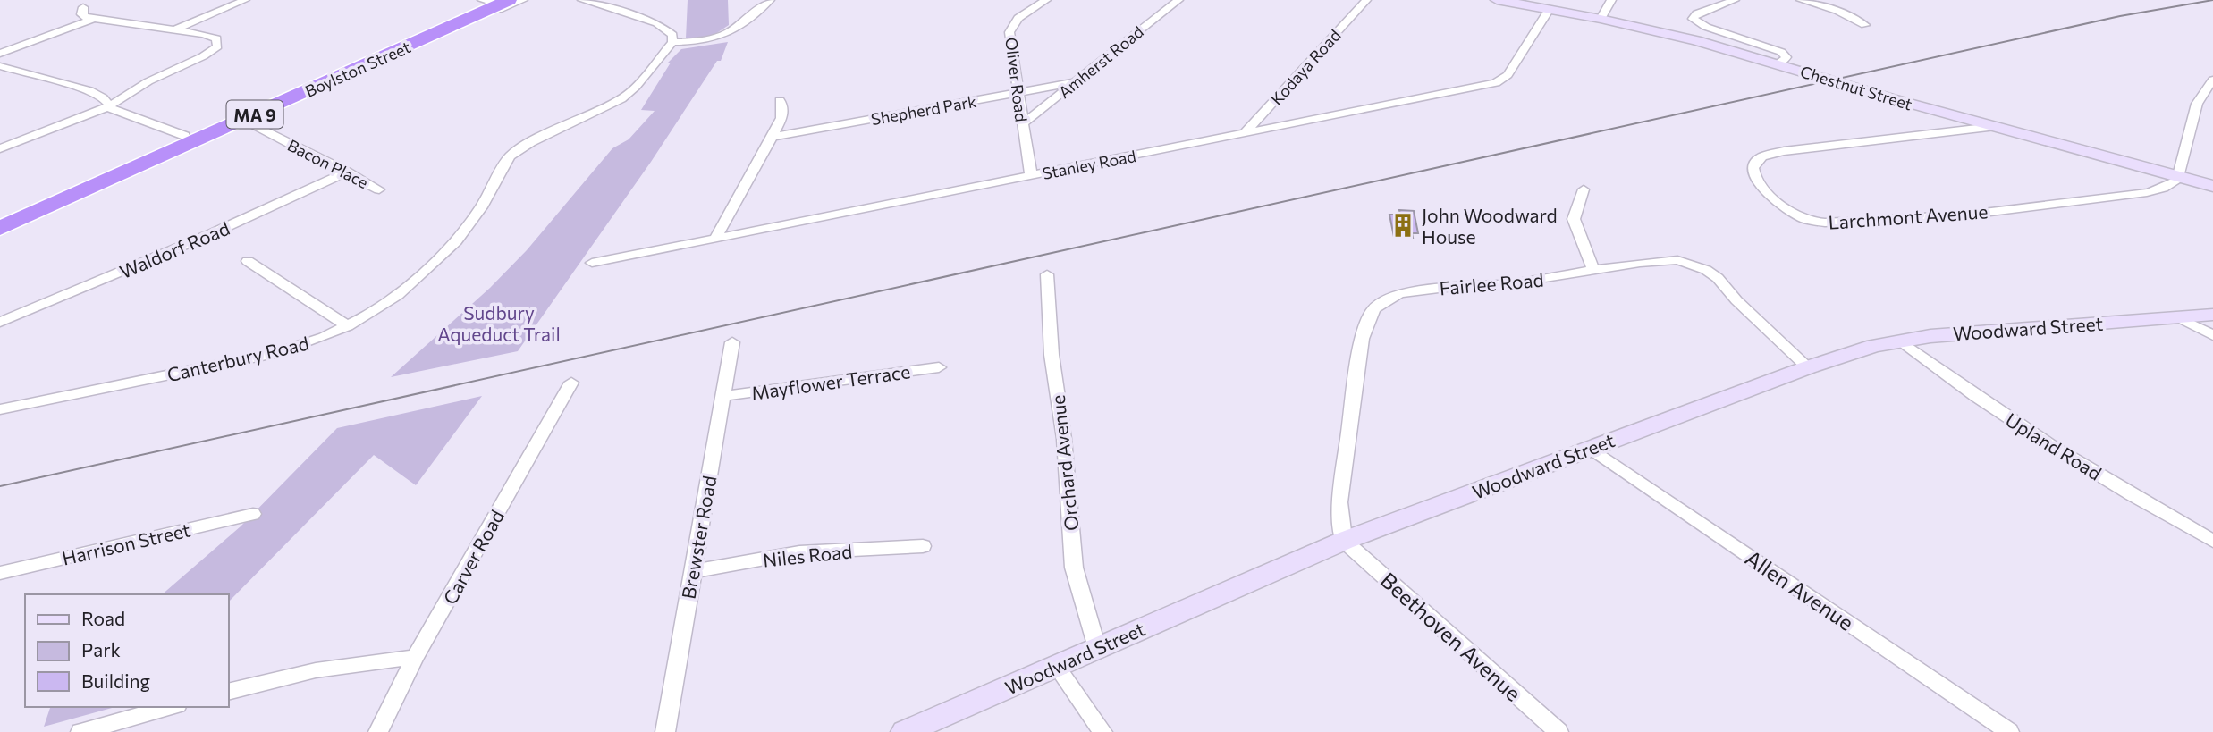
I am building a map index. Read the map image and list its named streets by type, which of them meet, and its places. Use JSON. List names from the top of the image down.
{
  "streets": {
    "highway": ["Boylston Street", "MA 9"],
    "street": [
      "Amherst Road",
      "Kodaya Road",
      "Oliver Road",
      "Chestnut Street",
      "Shepherd Park",
      "Bacon Place",
      "Stanley Road",
      "Larchmont Avenue",
      "Waldorf Road",
      "Fairlee Road",
      "Woodward Street",
      "Canterbury Road",
      "Mayflower Terrace",
      "Upland Road",
      "Orchard Avenue",
      "Brewster Road",
      "Harrison Street",
      "Niles Road",
      "Carver Road",
      "Allen Avenue",
      "Beethoven Avenue"
    ]
  },
  "crossings": [
    ["Amherst Road", "Oliver Road"],
    ["Amherst Road", "Shepherd Park"],
    ["Kodaya Road", "Stanley Road"],
    ["Boylston Street", "Bacon Place"],
    ["Oliver Road", "Shepherd Park"],
    ["Oliver Road", "Stanley Road"],
    ["Chestnut Street", "Stanley Road"],
    ["Chestnut Street", "Larchmont Avenue"],
    ["Bacon Place", "Waldorf Road"],
    ["Fairlee Road", "Woodward Street"],
    ["Fairlee Road", "Beethoven Avenue"],
    ["Woodward Street", "Upland Road"],
    ["Woodward Street", "Orchard Avenue"],
    ["Woodward Street", "Allen Avenue"],
    ["Woodward Street", "Beethoven Avenue"],
    ["Mayflower Terrace", "Brewster Road"],
    ["Brewster Road", "Niles Road"]
  ],
  "parks": ["Sudbury Aqueduct Trail"],
  "places": {
    "building": ["John Woodward House"]
  },
  "legend": ["Road", "Park", "Building"]
}
